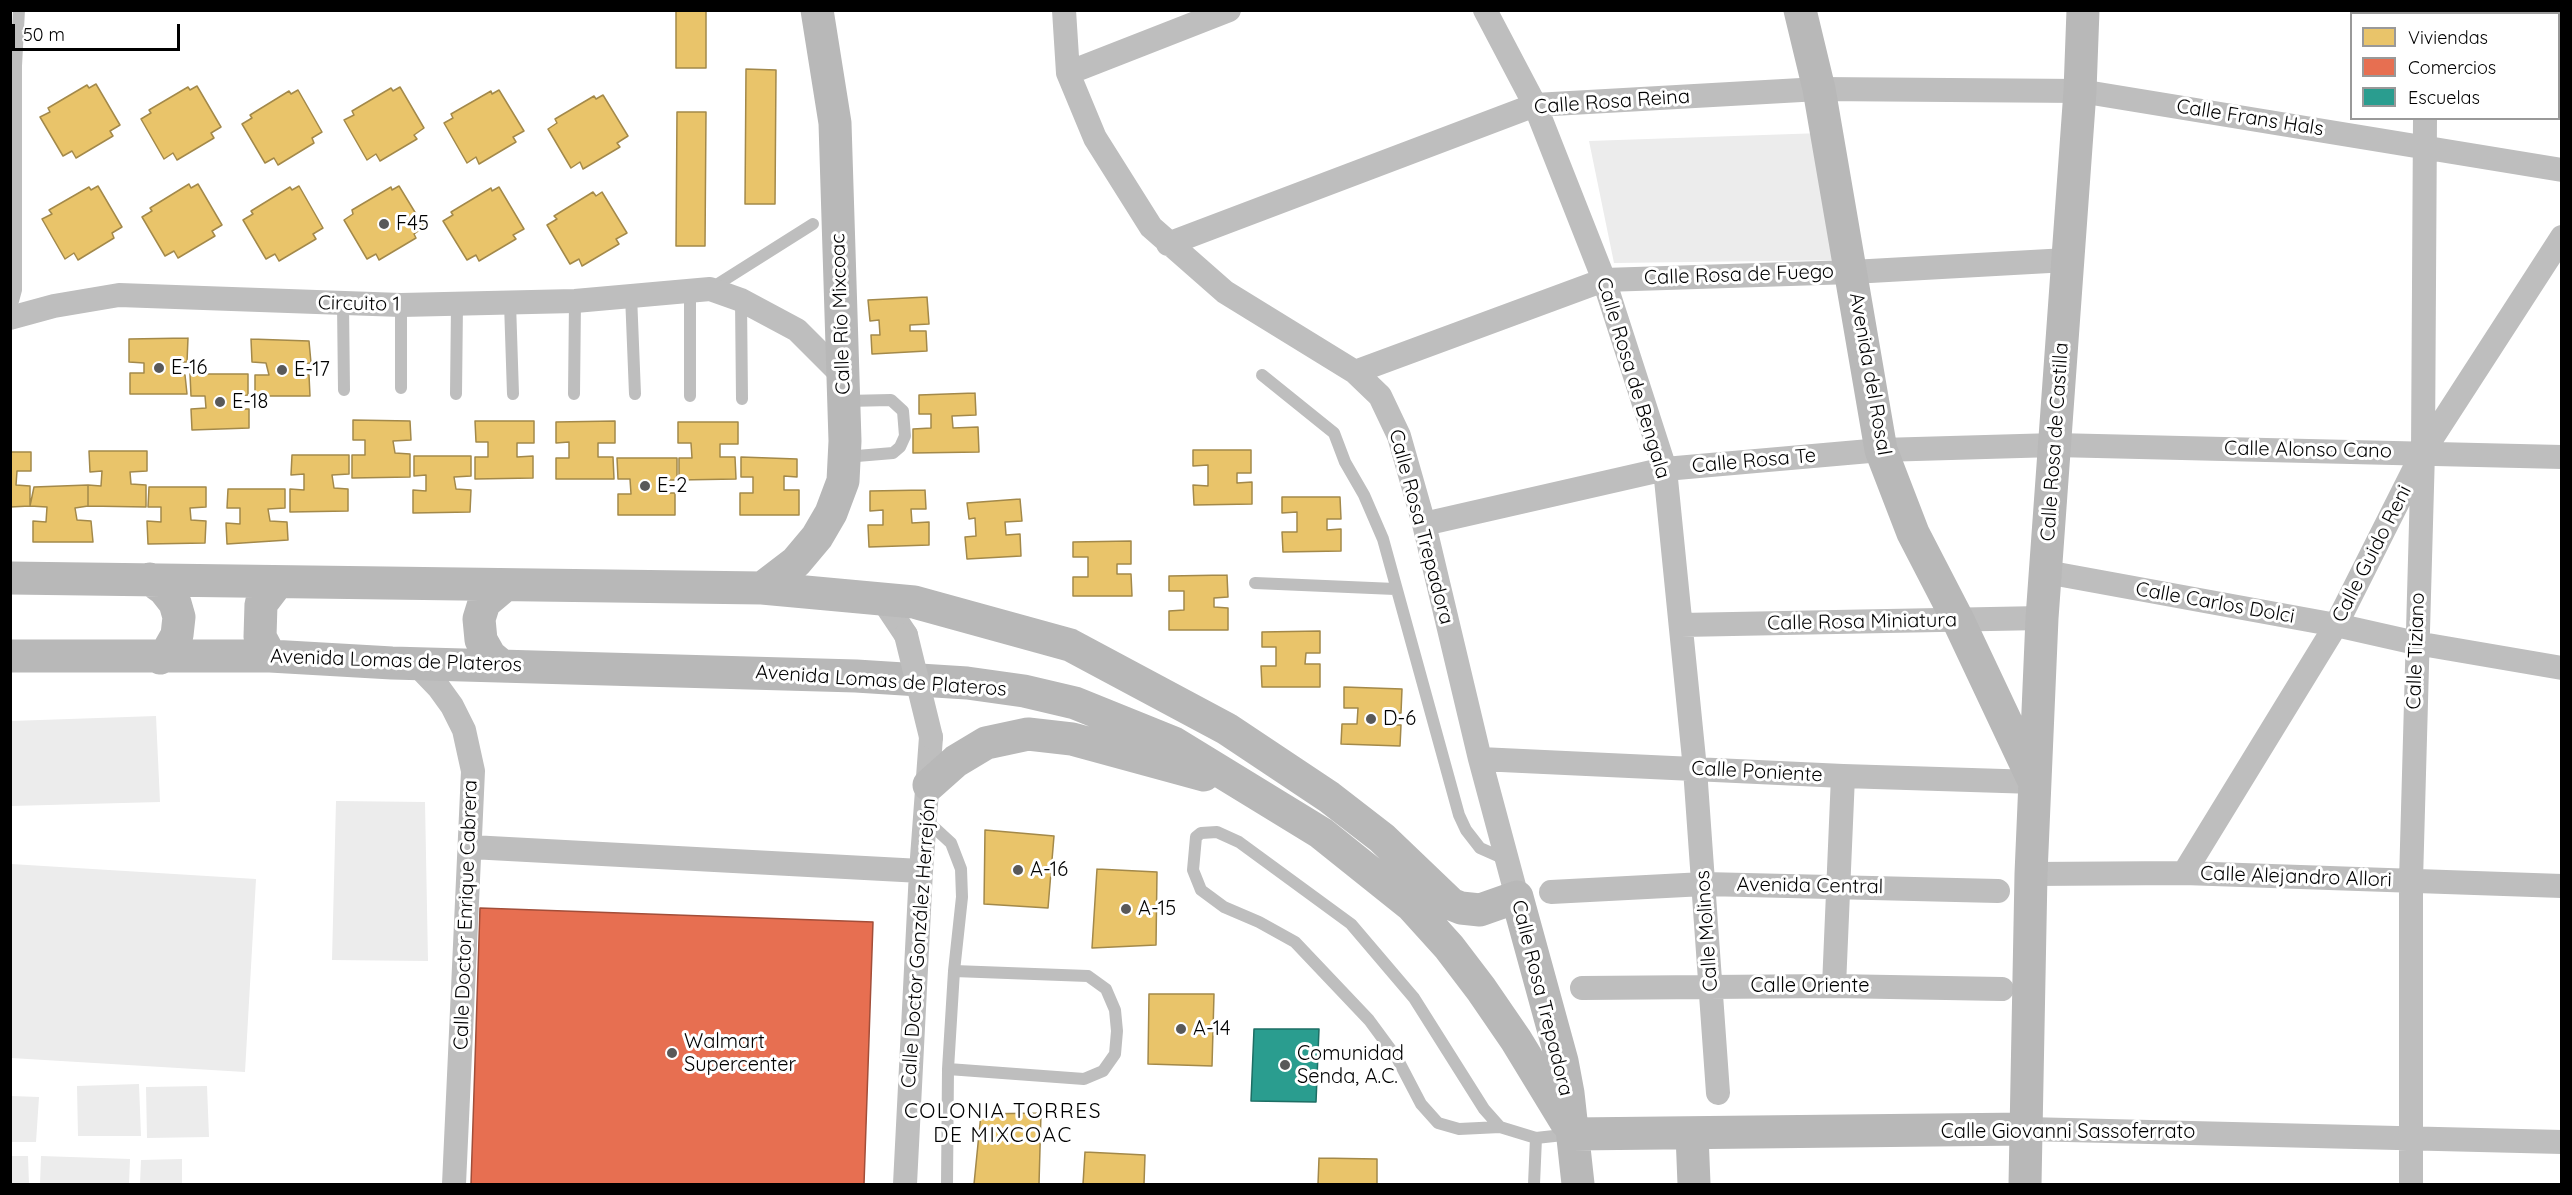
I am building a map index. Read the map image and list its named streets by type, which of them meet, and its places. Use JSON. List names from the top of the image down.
{
  "streets": {
    "main road": [
      "Calle Río Mixcoac",
      "Avenida del Rosal",
      "Calle Rosa de Castilla",
      "Calle Rosa Trepadora",
      "Avenida Lomas de Plateros",
      "Calle Giovanni Sassoferrato"
    ],
    "street": [
      "Calle Rosa Reina",
      "Calle Frans Hals",
      "Calle Rosa de Fuego",
      "Circuito 1",
      "Calle Rosa de Bengala",
      "Calle Alonso Cano",
      "Calle Rosa Te",
      "Calle Guido Reni",
      "Calle Carlos Dolci",
      "Calle Rosa Miniatura",
      "Calle Tiziano",
      "Calle Poniente",
      "Calle Alejandro Allori",
      "Avenida Central",
      "Calle Doctor Enrique Cabrera",
      "Calle Molinos",
      "Calle Doctor González Herrejón",
      "Calle Oriente"
    ]
  },
  "crossings": [
    ["Calle Rosa Reina", "Calle Frans Hals"],
    ["Calle Rosa Reina", "Avenida del Rosal"],
    ["Calle Rosa Reina", "Calle Rosa de Bengala"],
    ["Calle Rosa Reina", "Calle Rosa de Castilla"],
    ["Calle Rosa Reina", "Calle Rosa Trepadora"],
    ["Calle Frans Hals", "Calle Rosa de Castilla"],
    ["Calle Frans Hals", "Calle Tiziano"],
    ["Calle Rosa de Fuego", "Avenida del Rosal"],
    ["Calle Rosa de Fuego", "Calle Rosa de Bengala"],
    ["Calle Rosa de Fuego", "Calle Rosa de Castilla"],
    ["Calle Rosa de Fuego", "Calle Rosa Trepadora"],
    ["Circuito 1", "Calle Río Mixcoac"],
    ["Avenida del Rosal", "Calle Rosa de Castilla"],
    ["Avenida del Rosal", "Calle Rosa Te"],
    ["Avenida del Rosal", "Calle Rosa Miniatura"],
    ["Avenida del Rosal", "Calle Poniente"],
    ["Calle Rosa de Bengala", "Calle Rosa Te"],
    ["Calle Rosa de Bengala", "Calle Rosa Miniatura"],
    ["Calle Rosa de Bengala", "Calle Poniente"],
    ["Calle Rosa de Bengala", "Calle Molinos"],
    ["Calle Rosa de Castilla", "Calle Alonso Cano"],
    ["Calle Rosa de Castilla", "Calle Rosa Te"],
    ["Calle Rosa de Castilla", "Calle Carlos Dolci"],
    ["Calle Rosa de Castilla", "Calle Rosa Miniatura"],
    ["Calle Rosa de Castilla", "Calle Poniente"],
    ["Calle Rosa de Castilla", "Calle Alejandro Allori"],
    ["Calle Rosa de Castilla", "Calle Giovanni Sassoferrato"],
    ["Calle Alonso Cano", "Calle Rosa Te"],
    ["Calle Alonso Cano", "Calle Guido Reni"],
    ["Calle Alonso Cano", "Calle Tiziano"],
    ["Calle Rosa Te", "Calle Rosa Trepadora"],
    ["Calle Rosa Trepadora", "Avenida Lomas de Plateros"],
    ["Calle Rosa Trepadora", "Calle Poniente"],
    ["Calle Rosa Trepadora", "Calle Giovanni Sassoferrato"],
    ["Calle Guido Reni", "Calle Carlos Dolci"],
    ["Calle Guido Reni", "Calle Tiziano"],
    ["Calle Guido Reni", "Calle Alejandro Allori"],
    ["Calle Carlos Dolci", "Calle Tiziano"],
    ["Calle Tiziano", "Calle Alejandro Allori"],
    ["Calle Tiziano", "Calle Giovanni Sassoferrato"],
    ["Avenida Lomas de Plateros", "Calle Doctor Enrique Cabrera"],
    ["Avenida Lomas de Plateros", "Calle Giovanni Sassoferrato"],
    ["Calle Poniente", "Calle Molinos"],
    ["Avenida Central", "Calle Molinos"],
    ["Calle Molinos", "Calle Oriente"]
  ],
  "districts": ["COLONIA TORRES DE MIXCOAC"],
  "places": [
    "F45",
    "E-16",
    "E-17",
    "E-18",
    "E-2",
    "D-6",
    "A-16",
    "A-15",
    "A-14",
    "Walmart Supercenter",
    "Comunidad Senda, A.C."
  ],
  "legend": ["Viviendas", "Comercios", "Escuelas"],
  "scale_bar": "50 m"
}
